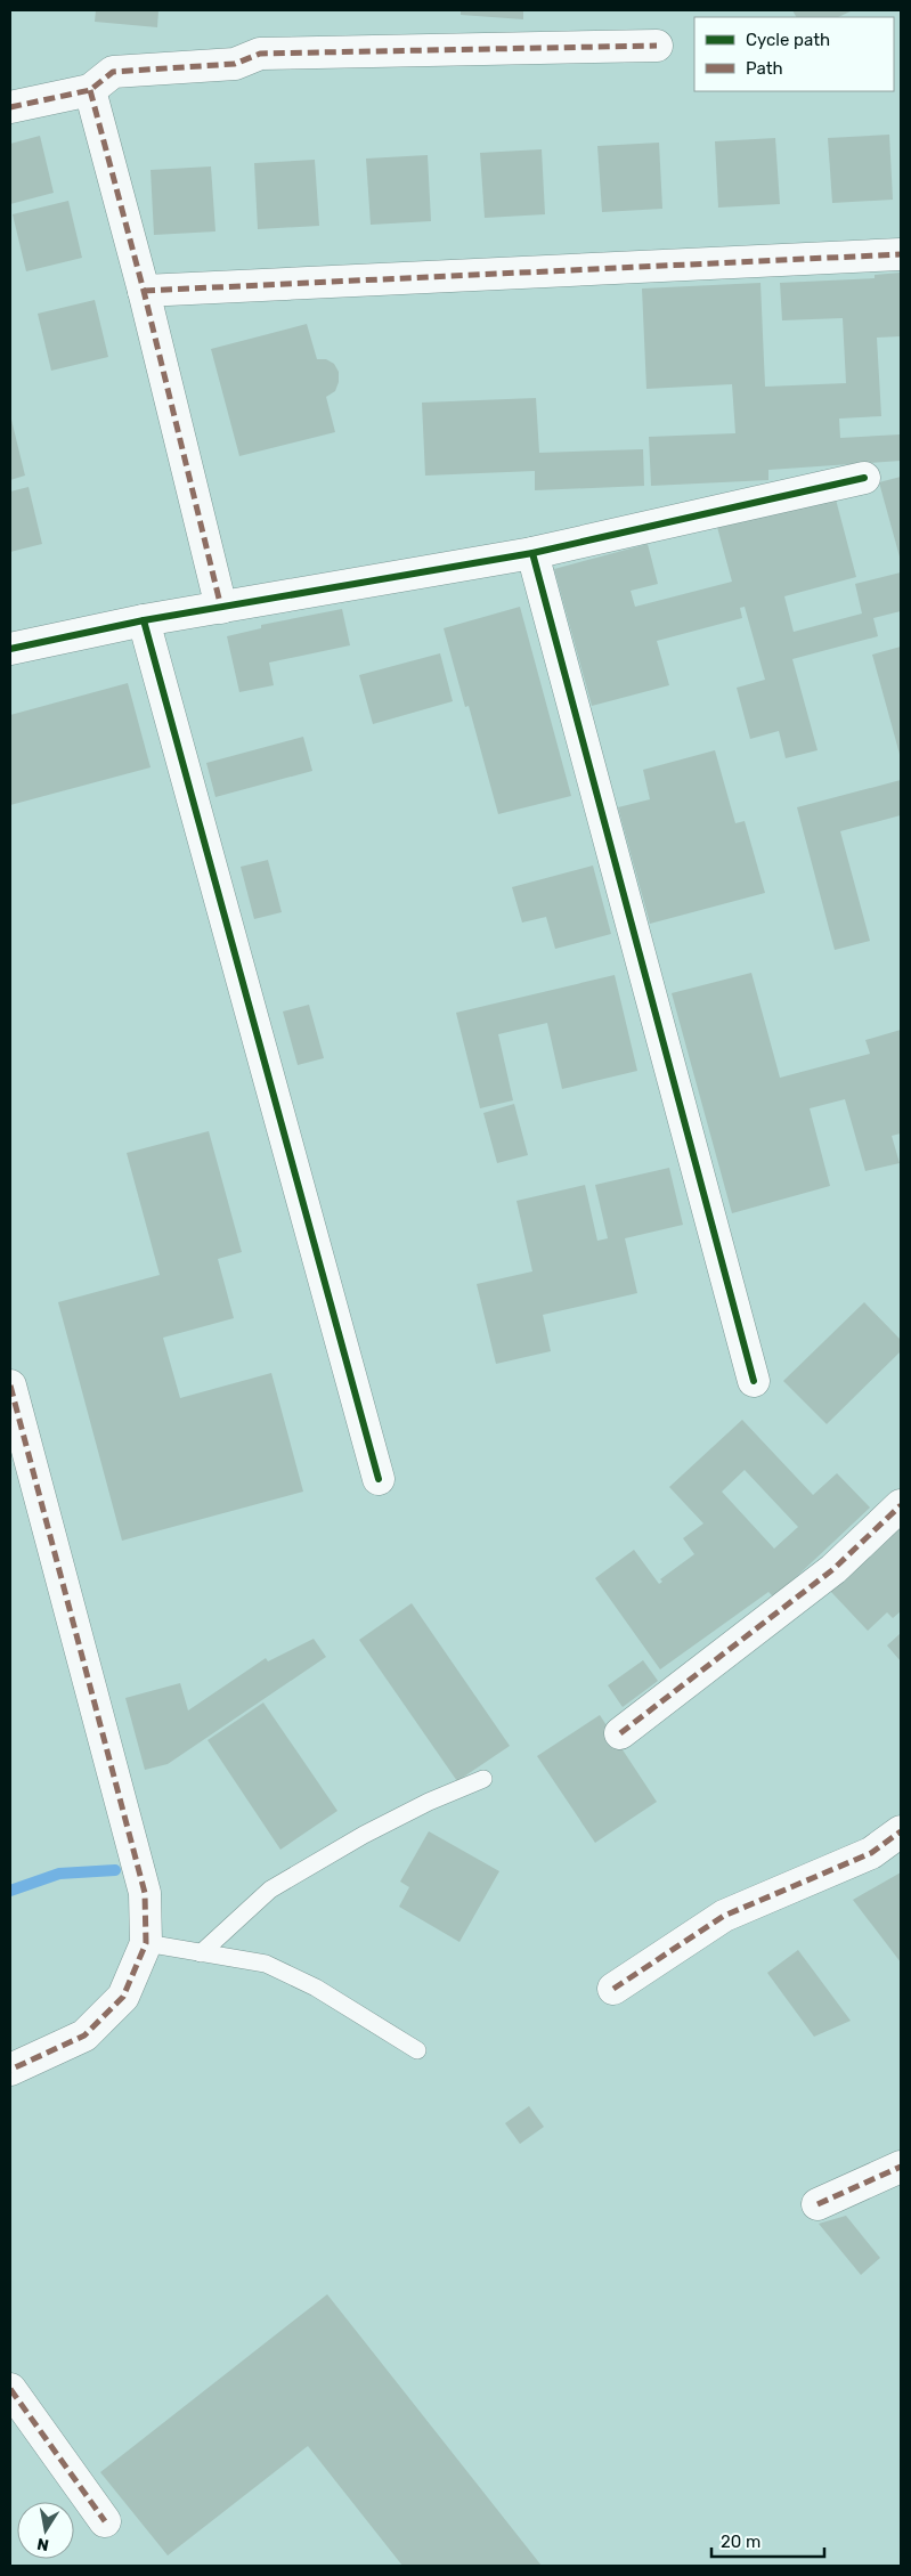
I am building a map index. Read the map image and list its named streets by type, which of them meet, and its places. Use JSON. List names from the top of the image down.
{
  "legend": ["Cycle path", "Path"],
  "scale_bar": "20 m",
  "north": "bottom"
}
